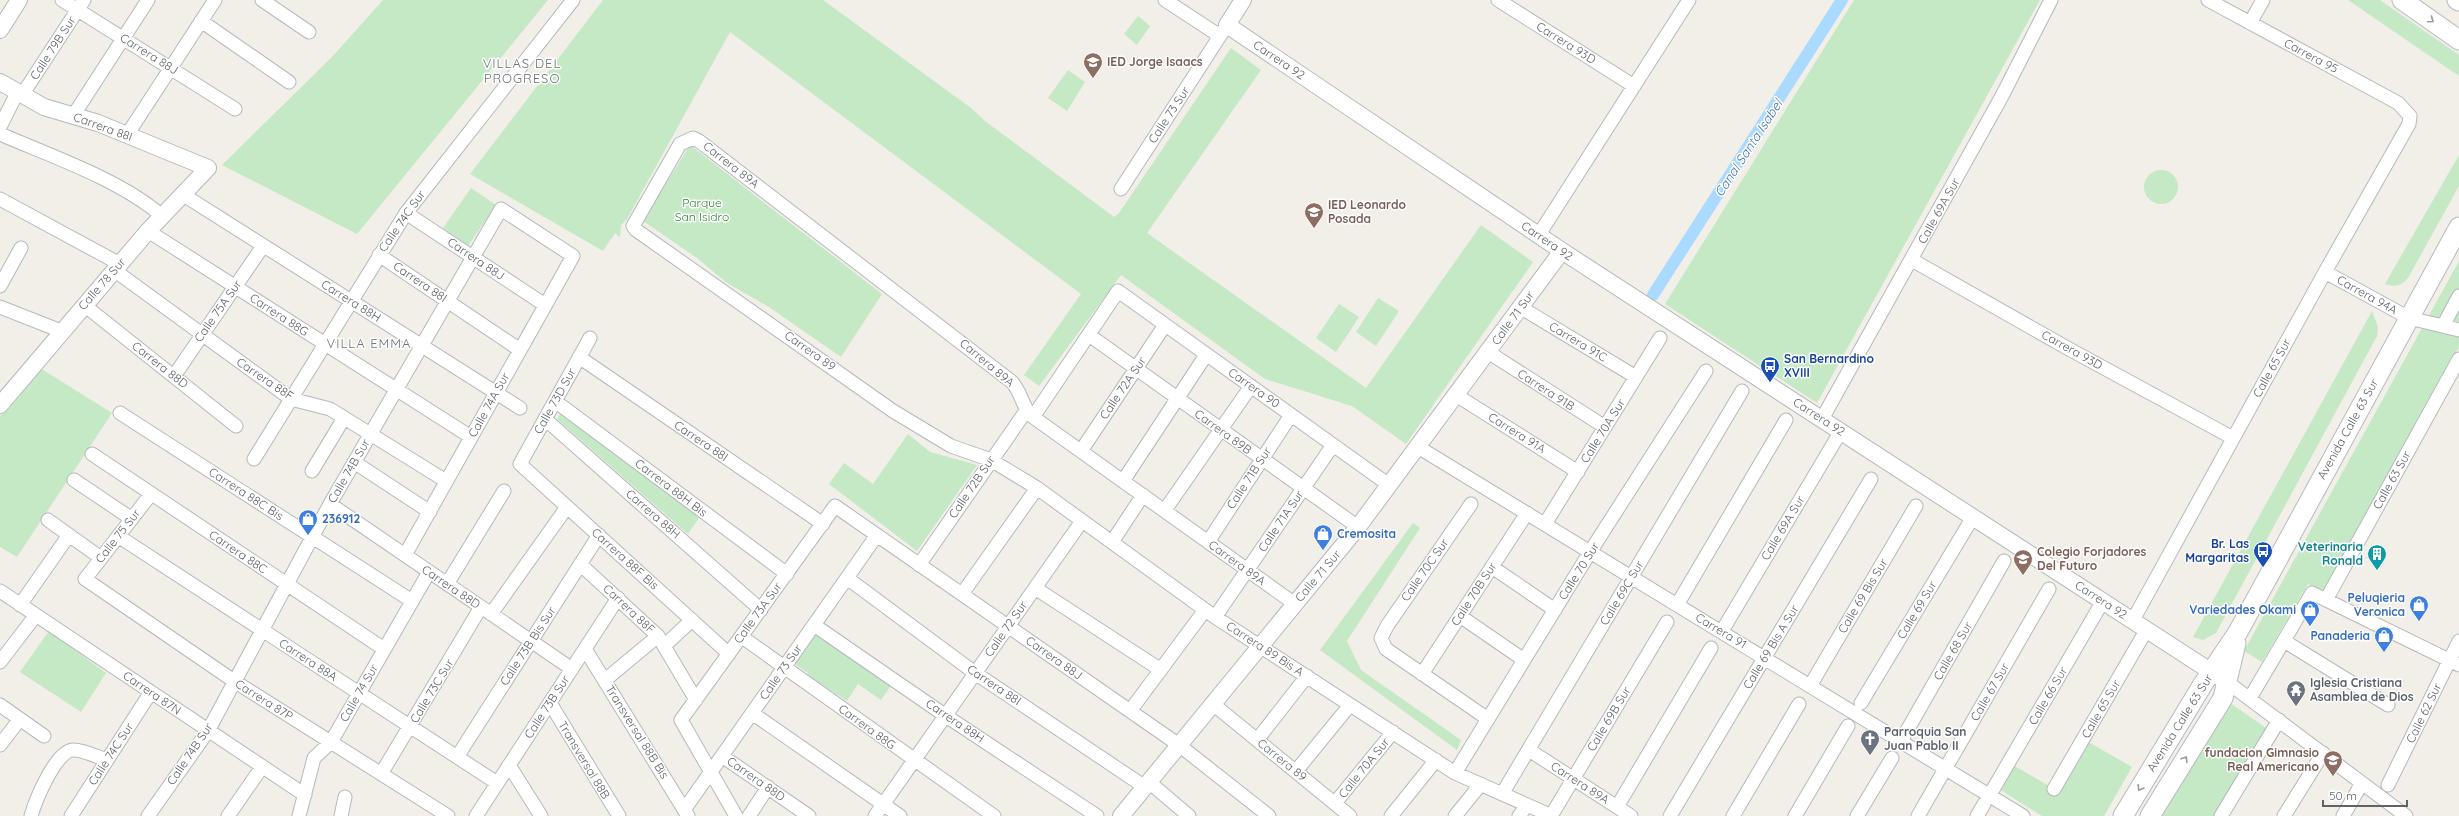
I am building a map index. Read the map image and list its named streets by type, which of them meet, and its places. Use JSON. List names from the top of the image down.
{
  "streets": {
    "main road": ["Avenida Calle 63 Sur"],
    "street": [
      "Carrera 93D",
      "Calle 79B Sur",
      "Carrera 88J",
      "Carrera 95",
      "Carrera 92",
      "Calle 73 Sur",
      "Carrera 88I",
      "Carrera 89A",
      "Calle 69A Sur",
      "Calle 74C Sur",
      "Calle 78 Sur",
      "Carrera 94A",
      "Carrera 88H",
      "Calle 75A Sur",
      "Carrera 88G",
      "Calle 71 Sur",
      "Carrera 91C",
      "Carrera 89",
      "Carrera 88D",
      "Calle 65 Sur",
      "Carrera 88F",
      "Calle 72A Sur",
      "Carrera 90",
      "Carrera 91B",
      "Calle 73D Sur",
      "Calle 74A Sur",
      "Calle 70A Sur",
      "Carrera 89B",
      "Carrera 91A",
      "Calle 74B Sur",
      "Calle 71B Sur",
      "Calle 63 Sur",
      "Calle 72B Sur",
      "Carrera 88H Bis",
      "Carrera 88C Bis",
      "Calle 71A Sur",
      "Calle 75 Sur",
      "Carrera 88C",
      "Carrera 88F Bis",
      "Calle 70C Sur",
      "Calle 70 Sur",
      "Calle 69C Sur",
      "Calle 70B Sur",
      "Calle 69 Bis Sur",
      "Calle 69 Sur",
      "Calle 73A Sur",
      "Calle 72 Sur",
      "Carrera 91",
      "Calle 73B Bis Sur",
      "Calle 69 Bis A Sur",
      "Carrera 89 Bis A",
      "Calle 68 Sur",
      "Carrera 88A",
      "Calle 73C Sur",
      "Calle 67 Sur",
      "Carrera 87N",
      "Calle 74 Sur",
      "Calle 66 Sur",
      "Carrera 87P",
      "Calle 73B Sur",
      "Calle 62 Sur",
      "Calle 69B Sur",
      "Transversal 88B Bis",
      "Transversal 88B"
    ]
  },
  "crossings": [
    ["Carrera 93D", "Calle 69A Sur"],
    ["Carrera 93D", "Calle 65 Sur"],
    ["Calle 79B Sur", "Carrera 88J"],
    ["Calle 79B Sur", "Carrera 88I"],
    ["Carrera 88J", "Calle 73 Sur"],
    ["Carrera 88J", "Calle 74C Sur"],
    ["Carrera 88J", "Calle 71 Sur"],
    ["Carrera 88J", "Calle 74A Sur"],
    ["Carrera 88J", "Calle 74B Sur"],
    ["Carrera 88J", "Calle 72B Sur"],
    ["Carrera 88J", "Calle 71A Sur"],
    ["Carrera 88J", "Calle 73A Sur"],
    ["Carrera 88J", "Calle 72 Sur"],
    ["Carrera 95", "Calle 65 Sur"],
    ["Carrera 92", "Calle 73 Sur"],
    ["Carrera 92", "Calle 69A Sur"],
    ["Carrera 92", "Calle 71 Sur"],
    ["Carrera 92", "Calle 65 Sur"],
    ["Carrera 92", "Avenida Calle 63 Sur"],
    ["Carrera 92", "Calle 69 Sur"],
    ["Carrera 92", "Calle 66 Sur"],
    ["Calle 73 Sur", "Carrera 88I"],
    ["Calle 73 Sur", "Carrera 88H"],
    ["Calle 73 Sur", "Carrera 88G"],
    ["Calle 73 Sur", "Carrera 88D"],
    ["Calle 73 Sur", "Calle 73A Sur"],
    ["Calle 73 Sur", "Transversal 88B Bis"],
    ["Carrera 88I", "Calle 74C Sur"],
    ["Carrera 88I", "Calle 78 Sur"],
    ["Carrera 88I", "Calle 71 Sur"],
    ["Carrera 88I", "Calle 73D Sur"],
    ["Carrera 88I", "Calle 74A Sur"],
    ["Carrera 88I", "Calle 74B Sur"],
    ["Carrera 88I", "Calle 73A Sur"],
    ["Carrera 88I", "Calle 72 Sur"],
    ["Carrera 89A", "Calle 71 Sur"],
    ["Carrera 89A", "Carrera 89"],
    ["Carrera 89A", "Calle 72A Sur"],
    ["Carrera 89A", "Calle 71B Sur"],
    ["Carrera 89A", "Calle 72B Sur"],
    ["Carrera 89A", "Calle 71A Sur"],
    ["Carrera 89A", "Calle 69C Sur"],
    ["Carrera 89A", "Calle 69B Sur"],
    ["Calle 74C Sur", "Carrera 88H"],
    ["Calle 74C Sur", "Carrera 88G"],
    ["Calle 74C Sur", "Carrera 88F"],
    ["Calle 74C Sur", "Carrera 87N"],
    ["Calle 78 Sur", "Carrera 88H"],
    ["Calle 78 Sur", "Carrera 88G"],
    ["Calle 78 Sur", "Carrera 88D"],
    ["Calle 78 Sur", "Carrera 88F"],
    ["Carrera 94A", "Calle 65 Sur"],
    ["Carrera 94A", "Avenida Calle 63 Sur"],
    ["Carrera 88H", "Calle 75A Sur"],
    ["Carrera 88H", "Calle 73D Sur"],
    ["Carrera 88H", "Calle 74A Sur"],
    ["Carrera 88H", "Calle 74B Sur"],
    ["Carrera 88H", "Calle 73A Sur"],
    ["Carrera 88H", "Calle 72 Sur"],
    ["Calle 75A Sur", "Carrera 88G"],
    ["Calle 75A Sur", "Carrera 88D"],
    ["Calle 75A Sur", "Carrera 88F"],
    ["Carrera 88G", "Calle 74A Sur"],
    ["Carrera 88G", "Calle 74B Sur"],
    ["Carrera 88G", "Calle 73A Sur"],
    ["Carrera 88G", "Calle 72 Sur"],
    ["Calle 71 Sur", "Carrera 91C"],
    ["Calle 71 Sur", "Carrera 89"],
    ["Calle 71 Sur", "Carrera 90"],
    ["Calle 71 Sur", "Carrera 91B"],
    ["Calle 71 Sur", "Carrera 89B"],
    ["Calle 71 Sur", "Carrera 91A"],
    ["Calle 71 Sur", "Carrera 91"],
    ["Calle 71 Sur", "Carrera 89 Bis A"],
    ["Carrera 91C", "Calle 70A Sur"],
    ["Carrera 89", "Calle 70A Sur"],
    ["Carrera 89", "Calle 72B Sur"],
    ["Carrera 89", "Carrera 89 Bis A"],
    ["Carrera 88D", "Calle 74A Sur"],
    ["Carrera 88D", "Calle 74B Sur"],
    ["Carrera 88D", "Calle 73B Bis Sur"],
    ["Carrera 88D", "Calle 73C Sur"],
    ["Carrera 88D", "Calle 74 Sur"],
    ["Carrera 88D", "Calle 73B Sur"],
    ["Carrera 88F", "Calle 74A Sur"],
    ["Carrera 88F", "Calle 74B Sur"],
    ["Carrera 88F", "Calle 73A Sur"],
    ["Carrera 88F", "Calle 73B Bis Sur"],
    ["Carrera 88F", "Calle 73B Sur"],
    ["Calle 72A Sur", "Carrera 90"],
    ["Calle 72A Sur", "Carrera 89B"],
    ["Carrera 90", "Calle 71B Sur"],
    ["Carrera 90", "Calle 72B Sur"],
    ["Carrera 90", "Calle 71A Sur"],
    ["Carrera 91B", "Calle 70A Sur"],
    ["Calle 73D Sur", "Carrera 88H Bis"],
    ["Calle 73D Sur", "Carrera 88F Bis"],
    ["Calle 74A Sur", "Calle 74B Sur"],
    ["Calle 70A Sur", "Carrera 91A"],
    ["Calle 70A Sur", "Carrera 91"],
    ["Calle 70A Sur", "Carrera 89 Bis A"],
    ["Carrera 89B", "Calle 71B Sur"],
    ["Carrera 89B", "Calle 72B Sur"],
    ["Carrera 89B", "Calle 71A Sur"],
    ["Calle 74B Sur", "Carrera 88C Bis"],
    ["Calle 74B Sur", "Carrera 88C"],
    ["Calle 74B Sur", "Carrera 88A"],
    ["Calle 74B Sur", "Carrera 87N"],
    ["Calle 74B Sur", "Carrera 87P"],
    ["Calle 72B Sur", "Carrera 89 Bis A"],
    ["Carrera 88H Bis", "Calle 73A Sur"],
    ["Carrera 88C Bis", "Calle 74 Sur"],
    ["Calle 71A Sur", "Carrera 89 Bis A"],
    ["Calle 75 Sur", "Carrera 88C"],
    ["Calle 75 Sur", "Carrera 88A"],
    ["Calle 75 Sur", "Carrera 87P"],
    ["Carrera 88C", "Calle 74 Sur"],
    ["Carrera 88F Bis", "Calle 73A Sur"],
    ["Carrera 88F Bis", "Calle 73B Bis Sur"],
    ["Carrera 88F Bis", "Calle 73C Sur"],
    ["Calle 70C Sur", "Calle 70B Sur"],
    ["Calle 70 Sur", "Carrera 91"],
    ["Calle 70 Sur", "Carrera 89 Bis A"],
    ["Calle 69C Sur", "Carrera 91"],
    ["Calle 69C Sur", "Carrera 89 Bis A"],
    ["Calle 70B Sur", "Carrera 91"],
    ["Calle 69 Bis Sur", "Carrera 91"],
    ["Calle 72 Sur", "Carrera 89 Bis A"],
    ["Carrera 91", "Calle 69 Bis A Sur"],
    ["Carrera 91", "Calle 68 Sur"],
    ["Carrera 91", "Calle 67 Sur"],
    ["Calle 73B Bis Sur", "Carrera 88A"],
    ["Carrera 89 Bis A", "Calle 69B Sur"],
    ["Carrera 88A", "Calle 73C Sur"],
    ["Carrera 88A", "Calle 74 Sur"],
    ["Carrera 88A", "Calle 73B Sur"],
    ["Calle 73C Sur", "Carrera 87P"],
    ["Carrera 87N", "Calle 74 Sur"],
    ["Calle 74 Sur", "Carrera 87P"],
    ["Calle 73B Sur", "Transversal 88B Bis"],
    ["Calle 73B Sur", "Transversal 88B"]
  ],
  "districts": ["VILLAS DEL PROGRESO", "VILLA EMMA"],
  "water": ["Canal Santa Isabel"],
  "parks": ["Parque San Isidro"],
  "places": {
    "school or university": [
      "IED Jorge Isaacs",
      "IED Leonardo Posada",
      "Colegio Forjadores Del Futuro",
      "fundacion Gimnasio Real Americano"
    ],
    "bus stop": ["San Bernardino XVIII", "Br. Las Margaritas"],
    "shop": [
      "236912",
      "Cremosita",
      "Peluqieria Veronica",
      "Variedades Okami",
      "Panaderia"
    ],
    "building": ["Veterinaria Ronald"],
    "temple": ["Iglesia Cristiana Asamblea de Dios"],
    "church": ["Parroquia San Juan Pablo II"]
  },
  "scale_bar": "50 m"
}
